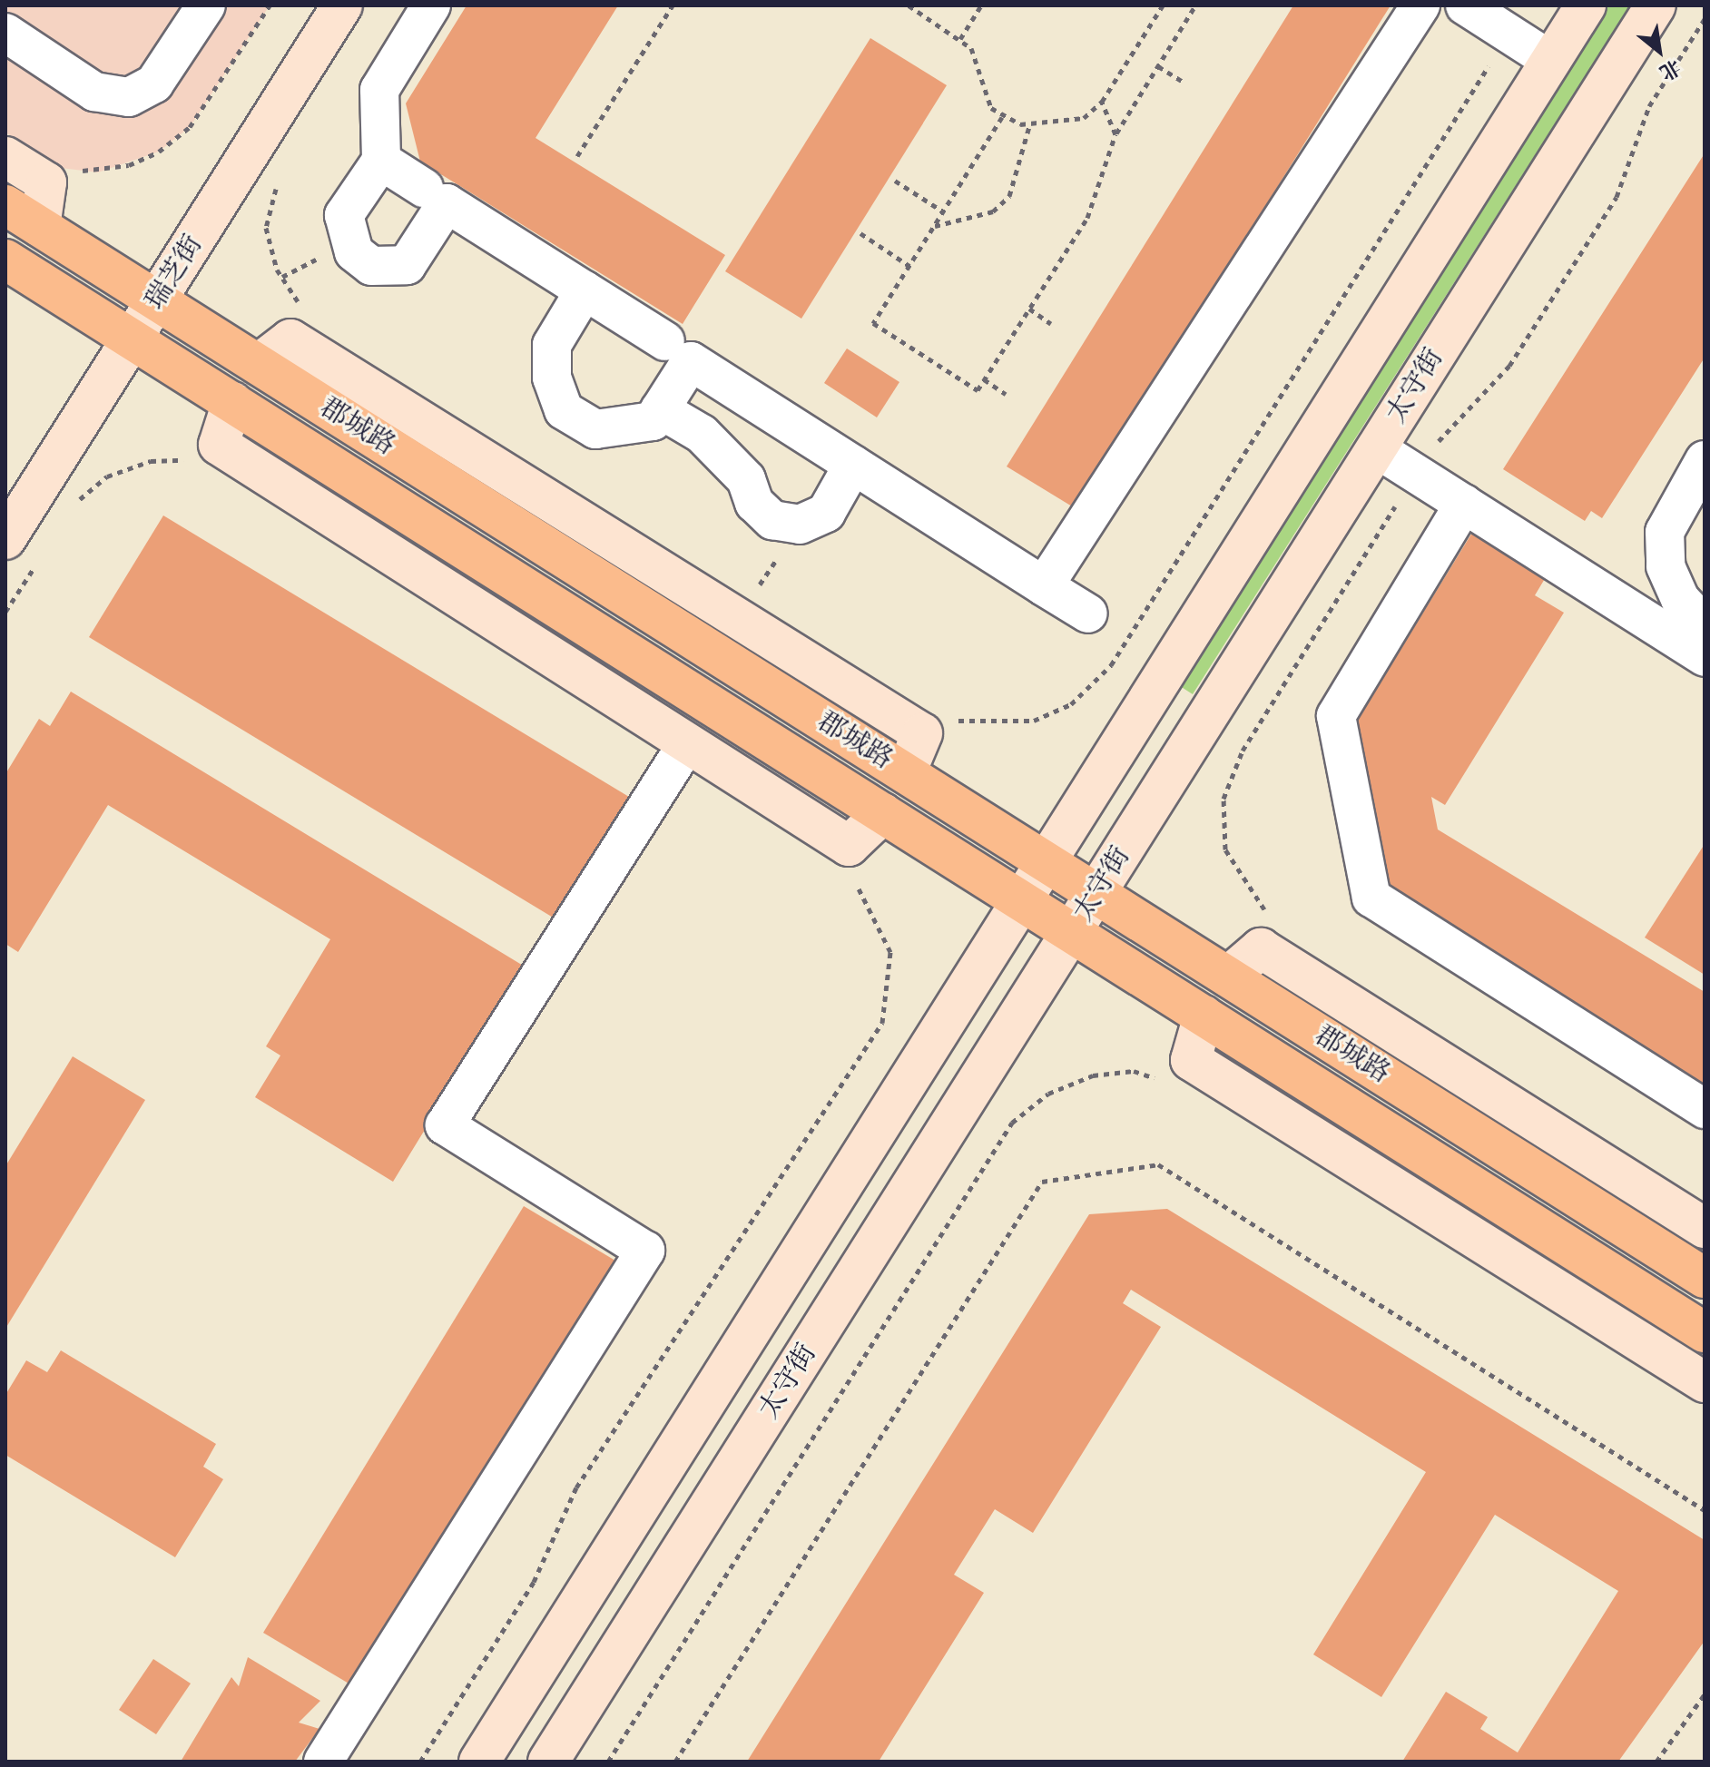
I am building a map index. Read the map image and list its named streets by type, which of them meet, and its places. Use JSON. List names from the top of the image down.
{
  "streets": {
    "main road": ["郡城路"],
    "street": ["瑞芝街", "太守街"]
  },
  "crossings": [
    ["瑞芝街", "郡城路"],
    ["太守街", "郡城路"]
  ],
  "north": "bottom right"
}
